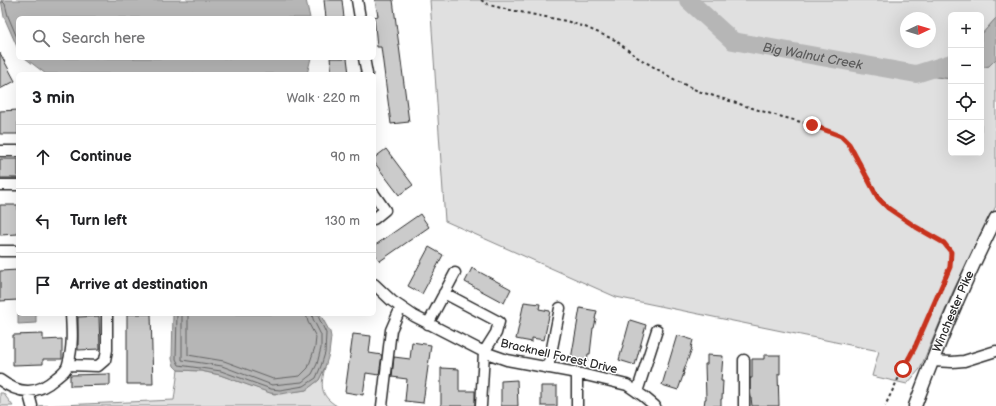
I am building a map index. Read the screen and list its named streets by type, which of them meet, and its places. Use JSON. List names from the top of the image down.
{
  "streets": {
    "main road": ["Winchester Pike"],
    "street": ["Bracknell Forest Drive"]
  },
  "water": ["Big Walnut Creek"],
  "north": "right",
  "page": {
    "map_buttons": ["+", "−"],
    "search": "Search here",
    "heading": ["3 min", "Walk · 220 m"],
    "list": [
      ["Continue", "90 m"],
      ["Turn left", "130 m"],
      "Arrive at destination"
    ]
  }
}
